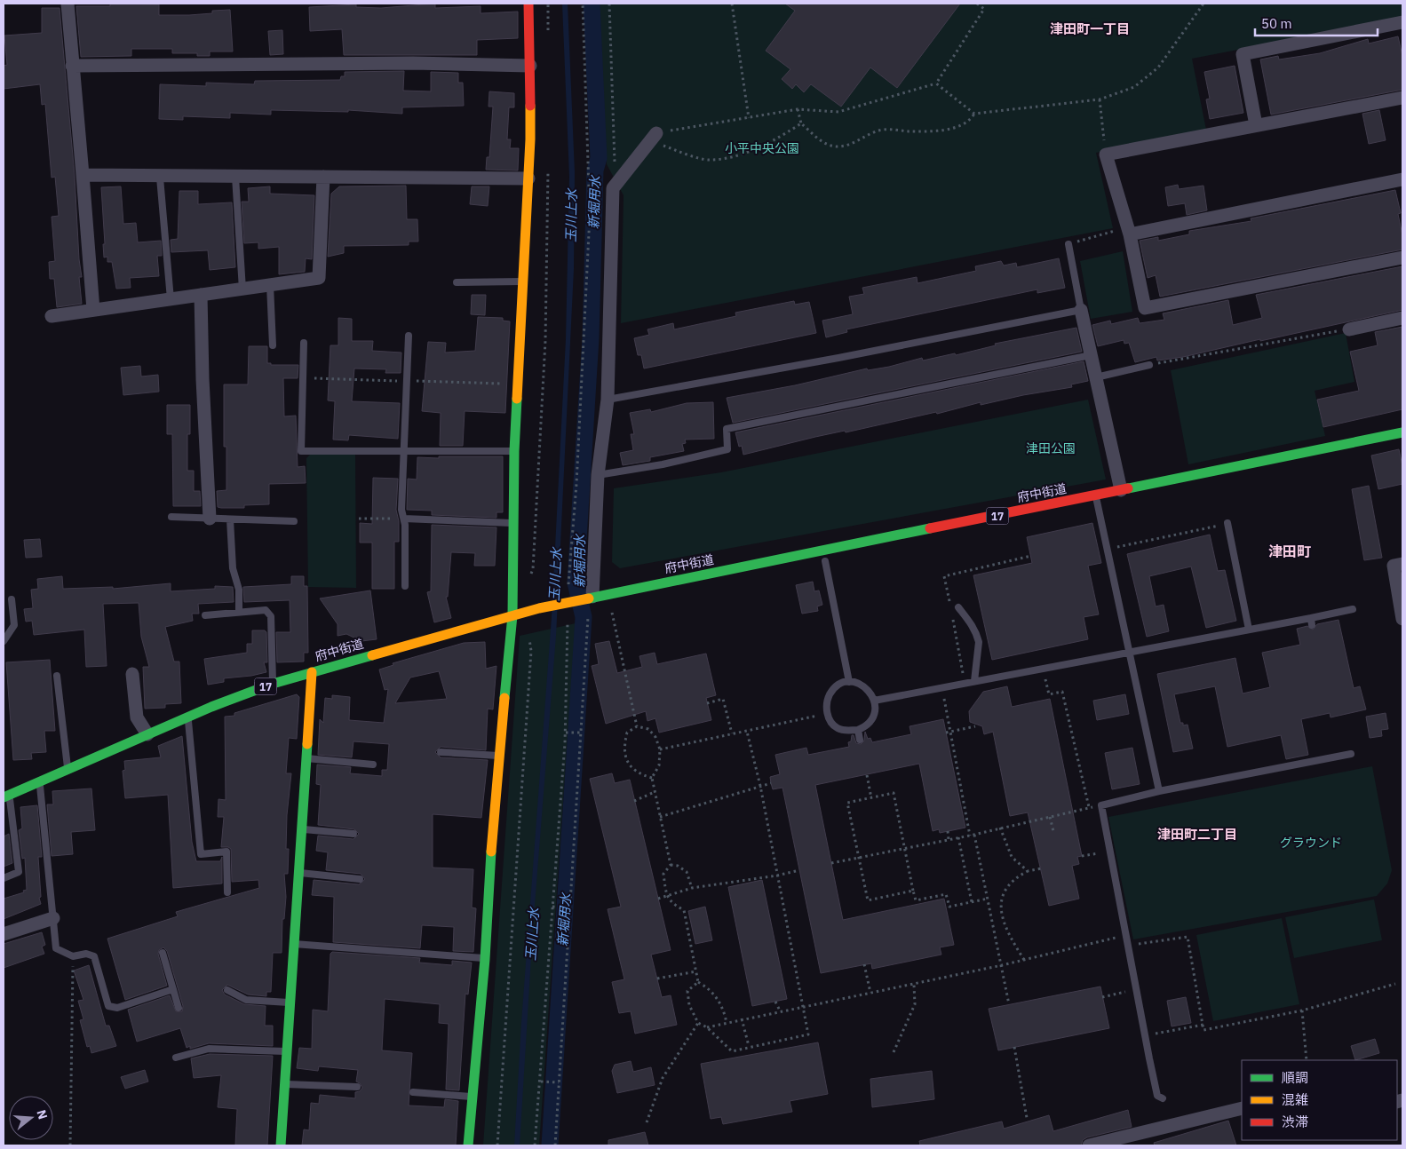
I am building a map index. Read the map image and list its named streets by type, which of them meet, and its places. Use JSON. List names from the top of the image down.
{
  "streets": {
    "street": ["府中街道", "17"]
  },
  "districts": ["津田町一丁目", "津田町", "津田町二丁目"],
  "water": ["新堀用水", "玉川上水"],
  "parks": ["小平中央公園", "津田公園", "グラウンド"],
  "legend": ["順調", "混雑", "渋滞"],
  "scale_bar": "50 m",
  "north": "right"
}
